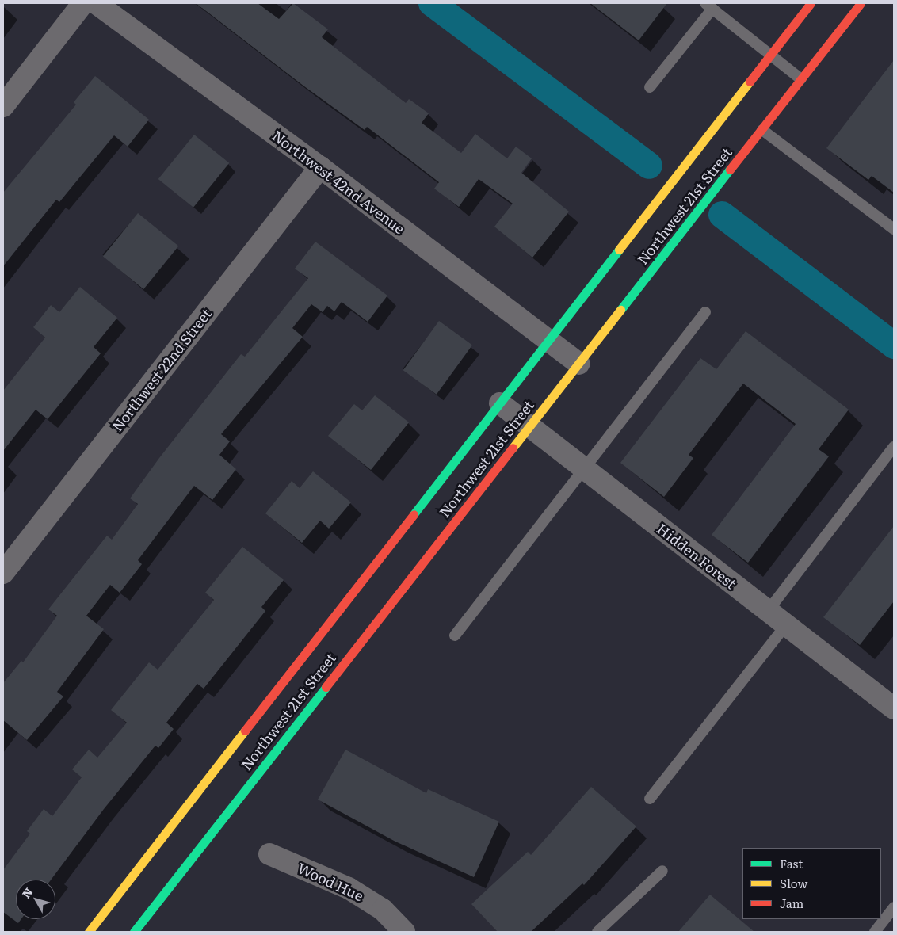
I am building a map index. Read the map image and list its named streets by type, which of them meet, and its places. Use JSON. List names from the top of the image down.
{
  "streets": {
    "street": [
      "Northwest 42nd Avenue",
      "Northwest 21st Street",
      "Northwest 22nd Street",
      "Hidden Forest",
      "Wood Hue"
    ]
  },
  "crossings": [
    ["Northwest 42nd Avenue", "Northwest 21st Street"],
    ["Northwest 42nd Avenue", "Northwest 22nd Street"],
    ["Northwest 21st Street", "Hidden Forest"]
  ],
  "legend": ["Fast", "Slow", "Jam"],
  "north": "top left"
}
